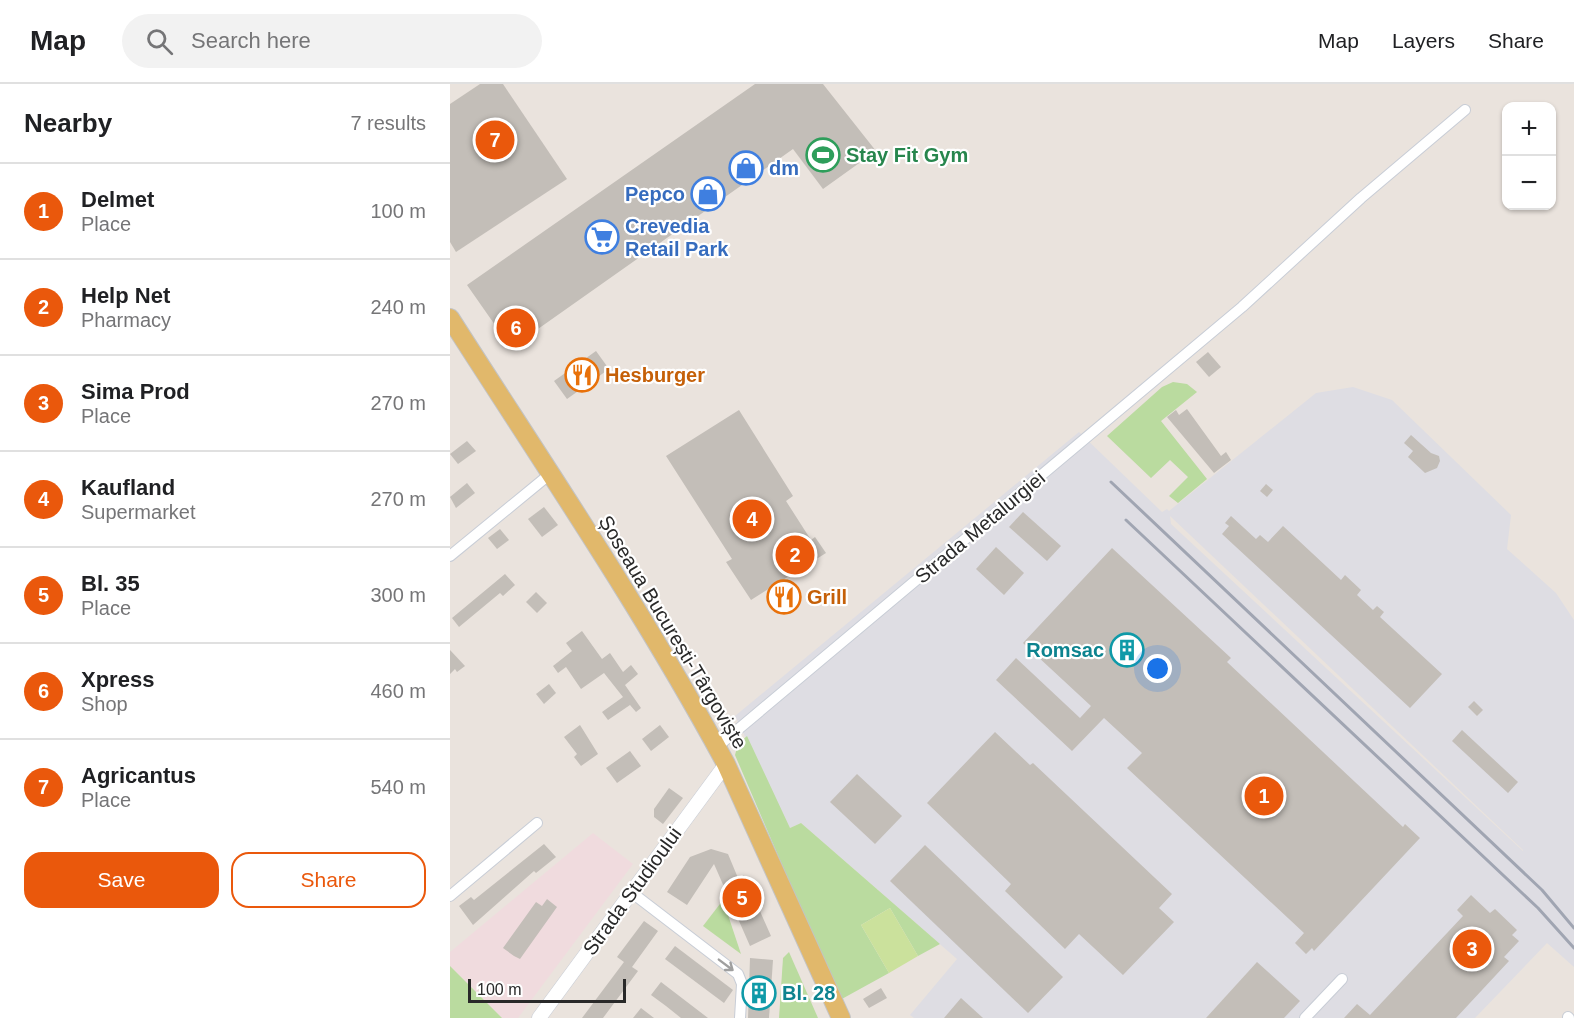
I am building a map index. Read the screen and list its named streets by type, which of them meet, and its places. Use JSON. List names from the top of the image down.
{
  "streets": {
    "main road": ["Șoseaua București-Târgoviște"],
    "street": ["Strada Metalurgiei", "Strada Studioului"]
  },
  "crossings": [
    ["Strada Metalurgiei", "Șoseaua București-Târgoviște"],
    ["Șoseaua București-Târgoviște", "Strada Studioului"]
  ],
  "places": {
    "sports": ["Stay Fit Gym"],
    "shop": ["dm", "Pepco"],
    "supermarket": ["Crevedia Retail Park"],
    "restaurant": ["Hesburger", "Grill"],
    "building": ["Romsac", "Bl. 28"]
  },
  "scale_bar": "100 m",
  "page": {
    "header": "Map",
    "search": "Search here",
    "nav": ["Map", "Layers", "Share"],
    "heading": ["Nearby", "7 results"],
    "map_buttons": ["+", "−"],
    "pins": [
      "7",
      "6",
      "4",
      "2",
      "1",
      "5",
      "3"
    ],
    "list": [
      {
        "mark": "1",
        "name": "Delmet",
        "note": "Place",
        "value": "100 m"
      },
      {
        "mark": "2",
        "name": "Help Net",
        "note": "Pharmacy",
        "value": "240 m"
      },
      {
        "mark": "3",
        "name": "Sima Prod",
        "note": "Place",
        "value": "270 m"
      },
      {
        "mark": "4",
        "name": "Kaufland",
        "note": "Supermarket",
        "value": "270 m"
      },
      {
        "mark": "5",
        "name": "Bl. 35",
        "note": "Place",
        "value": "300 m"
      },
      {
        "mark": "6",
        "name": "Xpress",
        "note": "Shop",
        "value": "460 m"
      },
      {
        "mark": "7",
        "name": "Agricantus",
        "note": "Place",
        "value": "540 m"
      }
    ],
    "buttons": ["Save", "Share"],
    "scale": "100 m"
  }
}
